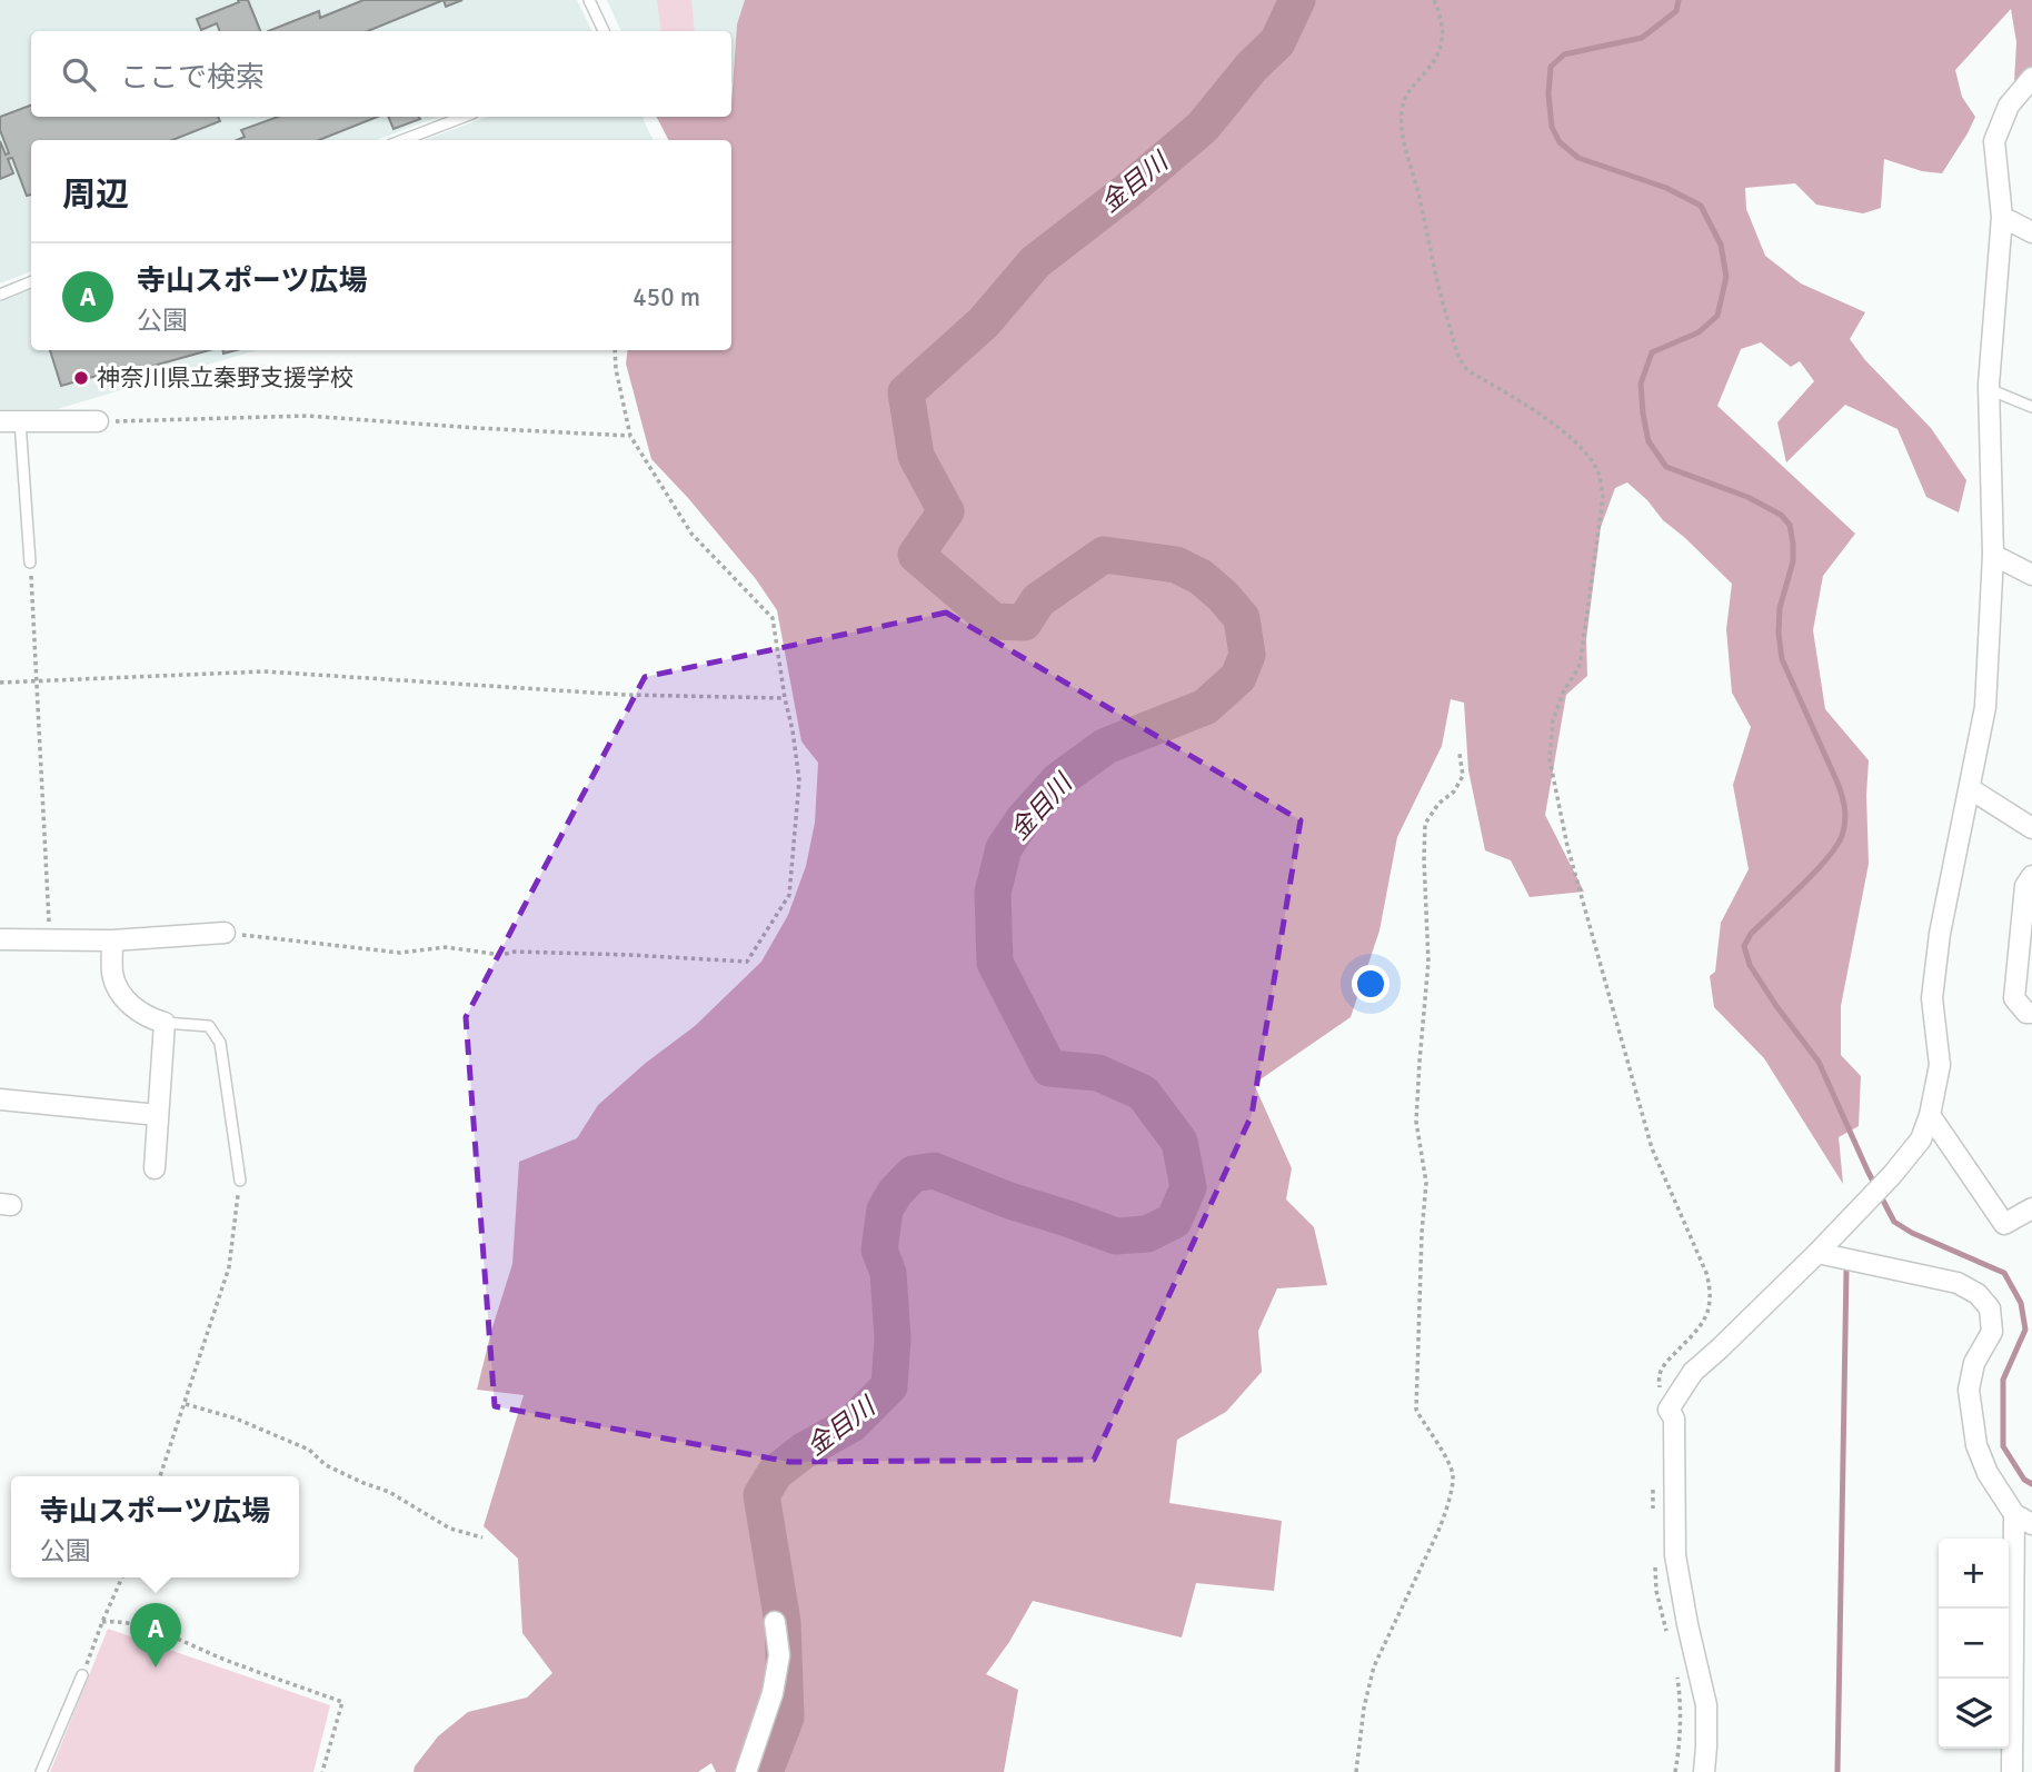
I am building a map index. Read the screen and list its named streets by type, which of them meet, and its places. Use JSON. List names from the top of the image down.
{
  "water": ["金目川"],
  "places": ["神奈川県立秦野支援学校"],
  "page": {
    "search": "ここで検索",
    "heading": "周辺",
    "list": [
      {
        "mark": "A",
        "name": "寺山スポーツ広場",
        "note": "公園",
        "value": "450 m"
      }
    ],
    "popup": ["寺山スポーツ広場", "公園"],
    "map_buttons": ["+", "−"],
    "pins": "A"
  }
}
